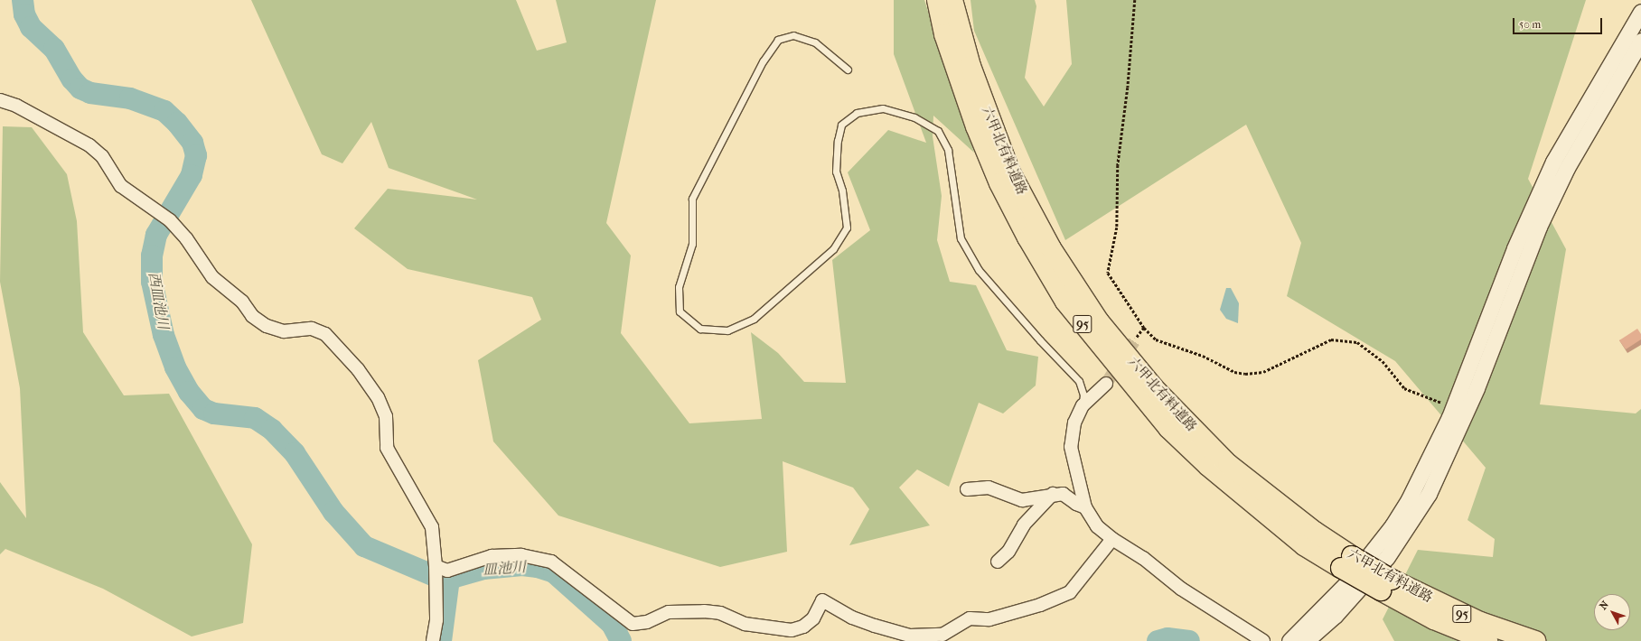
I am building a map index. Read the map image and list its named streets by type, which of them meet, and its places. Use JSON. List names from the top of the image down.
{
  "streets": {
    "main road": ["六甲北有料道路", "95"]
  },
  "water": ["西皿池川", "皿池川"],
  "scale_bar": "50 m",
  "north": "top left"
}
